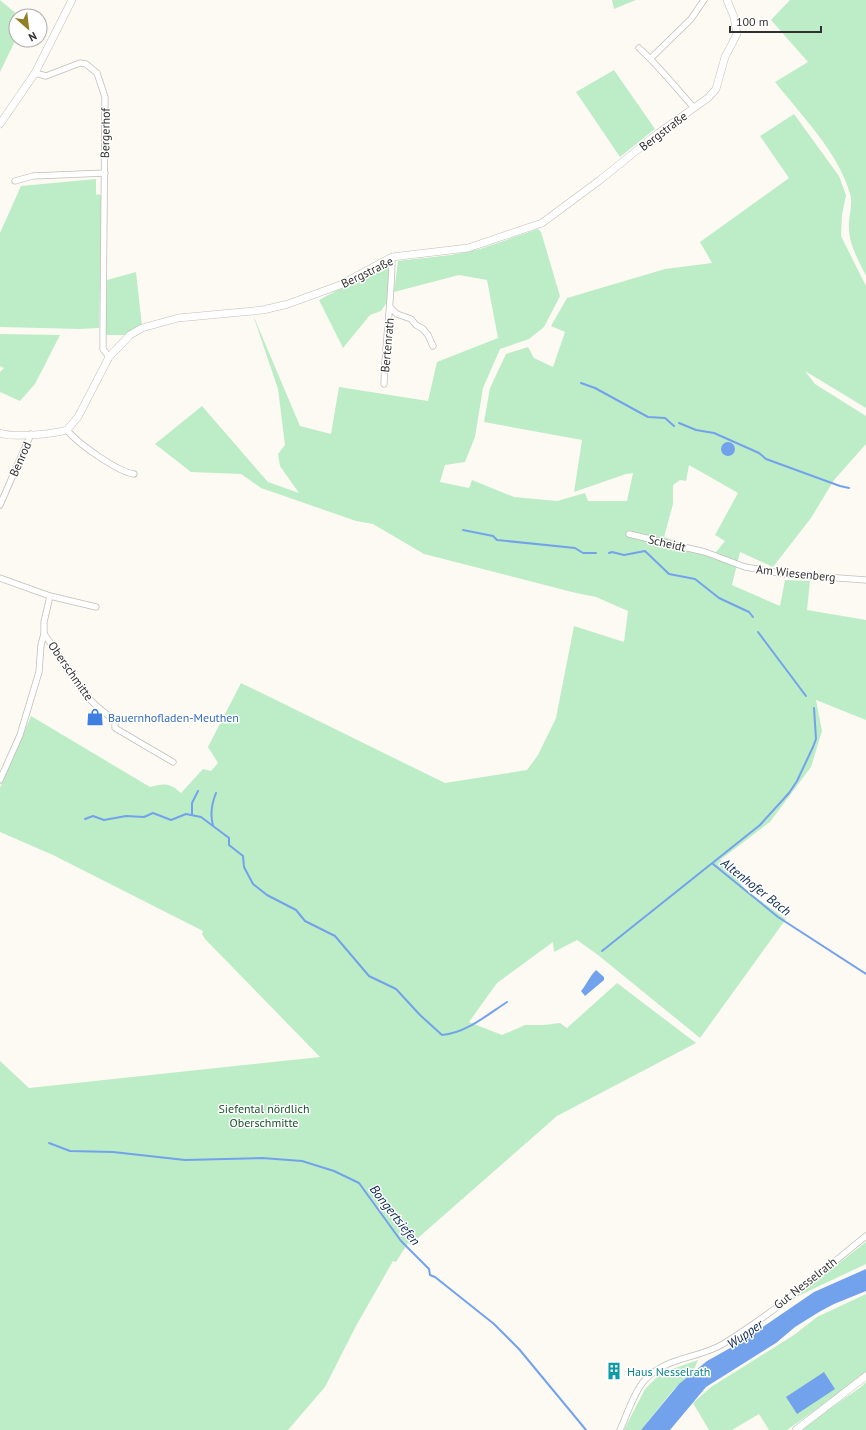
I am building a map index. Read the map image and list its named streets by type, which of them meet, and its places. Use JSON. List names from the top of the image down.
{
  "streets": {
    "street": [
      "Bergstraße",
      "Bergerhof",
      "Bertenrath",
      "Benrod",
      "Scheidt",
      "Am Wiesenberg",
      "Oberschmitte",
      "Gut Nesselrath"
    ]
  },
  "crossings": [
    ["Bergstraße", "Bertenrath"],
    ["Scheidt", "Am Wiesenberg"]
  ],
  "water": ["Altenhofer Bach", "Bongertsiefen", "Wupper"],
  "parks": ["Siefental nördlich Oberschmitte"],
  "places": {
    "shop": ["Bauernhofladen-Meuthen"],
    "building": ["Haus Nesselrath"]
  },
  "scale_bar": "100 m",
  "north": "bottom right"
}
